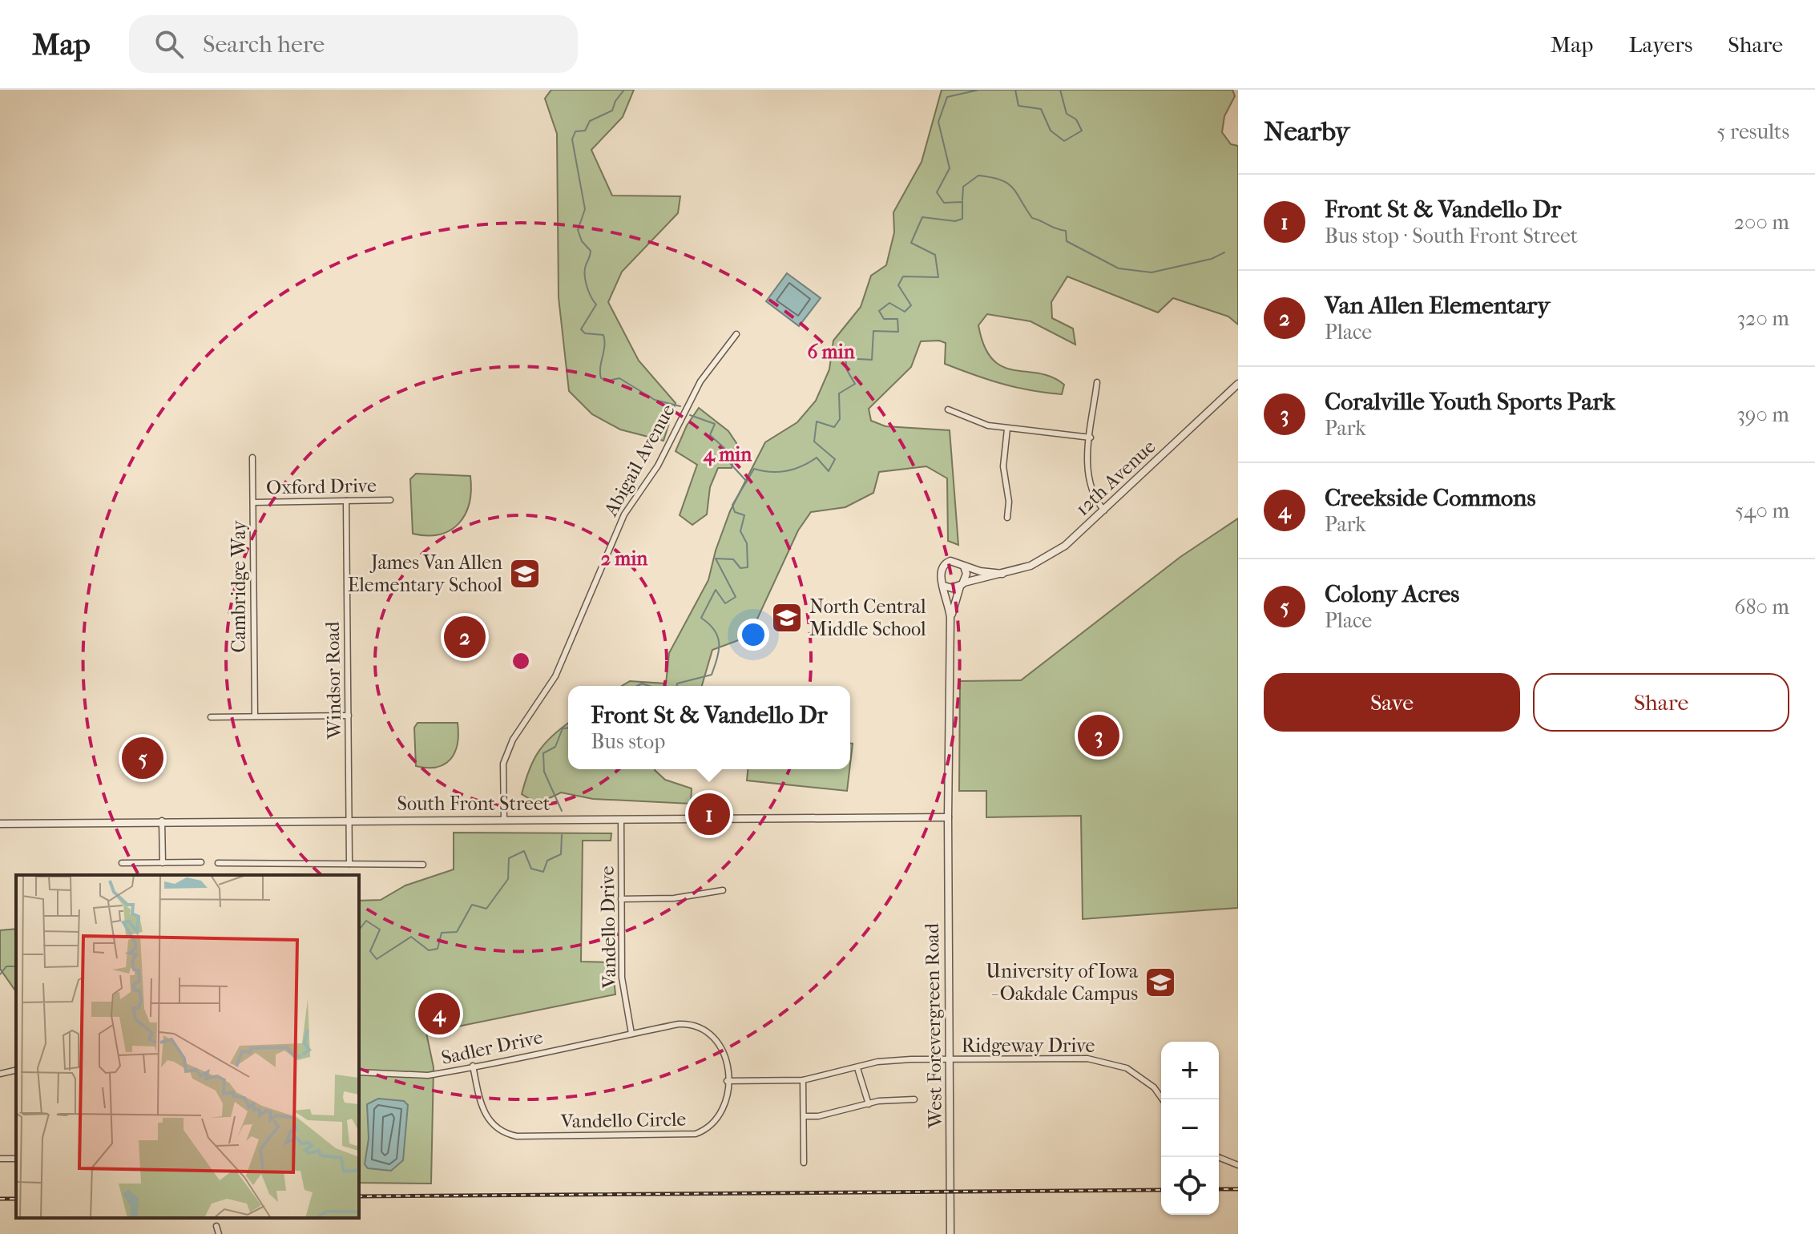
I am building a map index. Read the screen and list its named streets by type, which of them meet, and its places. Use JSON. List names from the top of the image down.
{
  "streets": {
    "street": [
      "Abigail Avenue",
      "12th Avenue",
      "Oxford Drive",
      "Cambridge Way",
      "Windsor Road",
      "South Front Street",
      "Vandello Drive",
      "West Forevergreen Road",
      "Ridgeway Drive",
      "Sadler Drive",
      "Vandello Circle"
    ]
  },
  "crossings": [
    ["Abigail Avenue", "South Front Street"],
    ["Oxford Drive", "Cambridge Way"],
    ["Oxford Drive", "Windsor Road"],
    ["Windsor Road", "South Front Street"],
    ["South Front Street", "Vandello Drive"],
    ["South Front Street", "West Forevergreen Road"],
    ["Vandello Drive", "Sadler Drive"],
    ["Vandello Drive", "Vandello Circle"],
    ["West Forevergreen Road", "Ridgeway Drive"],
    ["Ridgeway Drive", "Vandello Circle"],
    ["Sadler Drive", "Vandello Circle"]
  ],
  "places": {
    "school or university": ["James Van Allen Elementary School", "North Central Middle School", "University of Iowa - Oakdale Campus"]
  },
  "page": {
    "header": "Map",
    "search": "Search here",
    "nav": ["Map", "Layers", "Share"],
    "heading": ["Nearby", "5 results"],
    "list": [
      {
        "mark": "1",
        "name": "Front St & Vandello Dr",
        "note": "Bus stop · South Front Street",
        "value": "200 m"
      },
      {
        "mark": "2",
        "name": "Van Allen Elementary",
        "note": "Place",
        "value": "320 m"
      },
      {
        "mark": "3",
        "name": "Coralville Youth Sports Park",
        "note": "Park",
        "value": "390 m"
      },
      {
        "mark": "4",
        "name": "Creekside Commons",
        "note": "Park",
        "value": "540 m"
      },
      {
        "mark": "5",
        "name": "Colony Acres",
        "note": "Place",
        "value": "680 m"
      }
    ],
    "pins": [
      "2",
      "3",
      "5",
      "1",
      "4"
    ],
    "buttons": ["Save", "Share"],
    "popup": ["Front St & Vandello Dr", "Bus stop"],
    "map_buttons": ["+", "−"]
  },
  "rings": ["6 min", "4 min", "2 min"]
}
